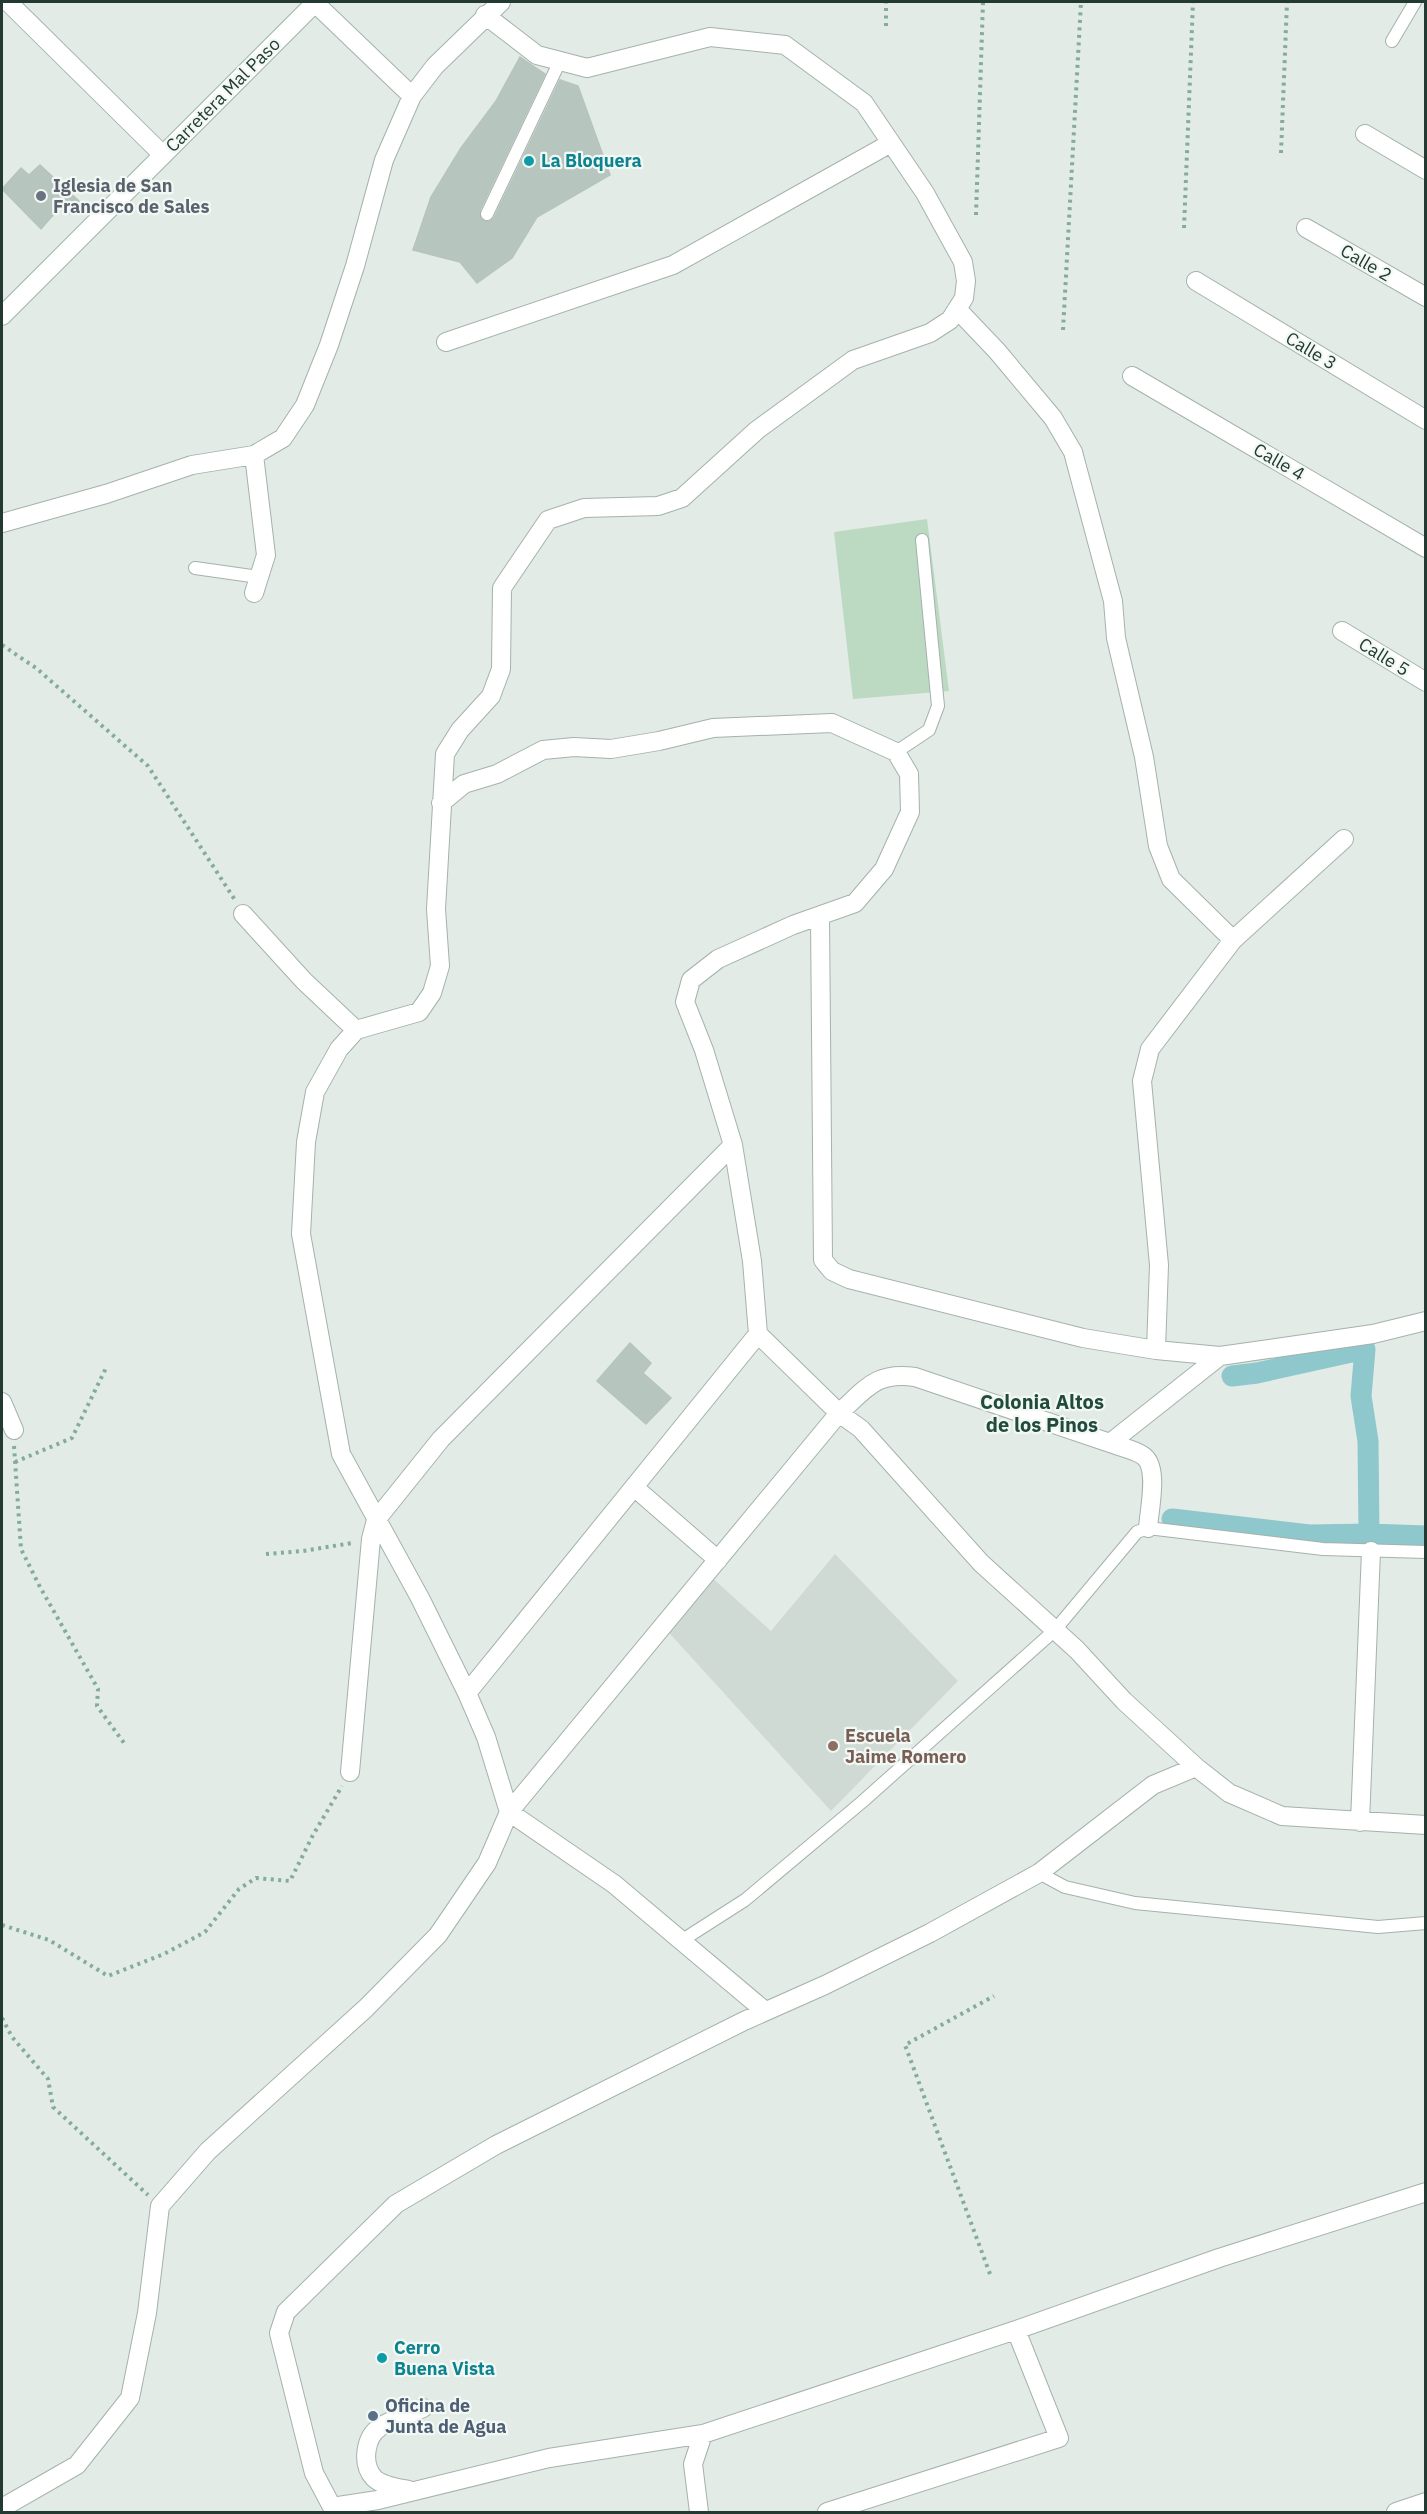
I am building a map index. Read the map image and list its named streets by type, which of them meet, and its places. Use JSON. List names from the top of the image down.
{
  "streets": {
    "street": [
      "Carretera Mal Paso",
      "Calle 2",
      "Calle 3",
      "Calle 4",
      "Calle 5"
    ]
  },
  "districts": ["Colonia Altos de los Pinos"],
  "places": [
    "La Bloquera",
    "Iglesia de San Francisco de Sales",
    "Escuela Jaime Romero",
    "Cerro Buena Vista",
    "Oficina de Junta de Agua"
  ]
}
